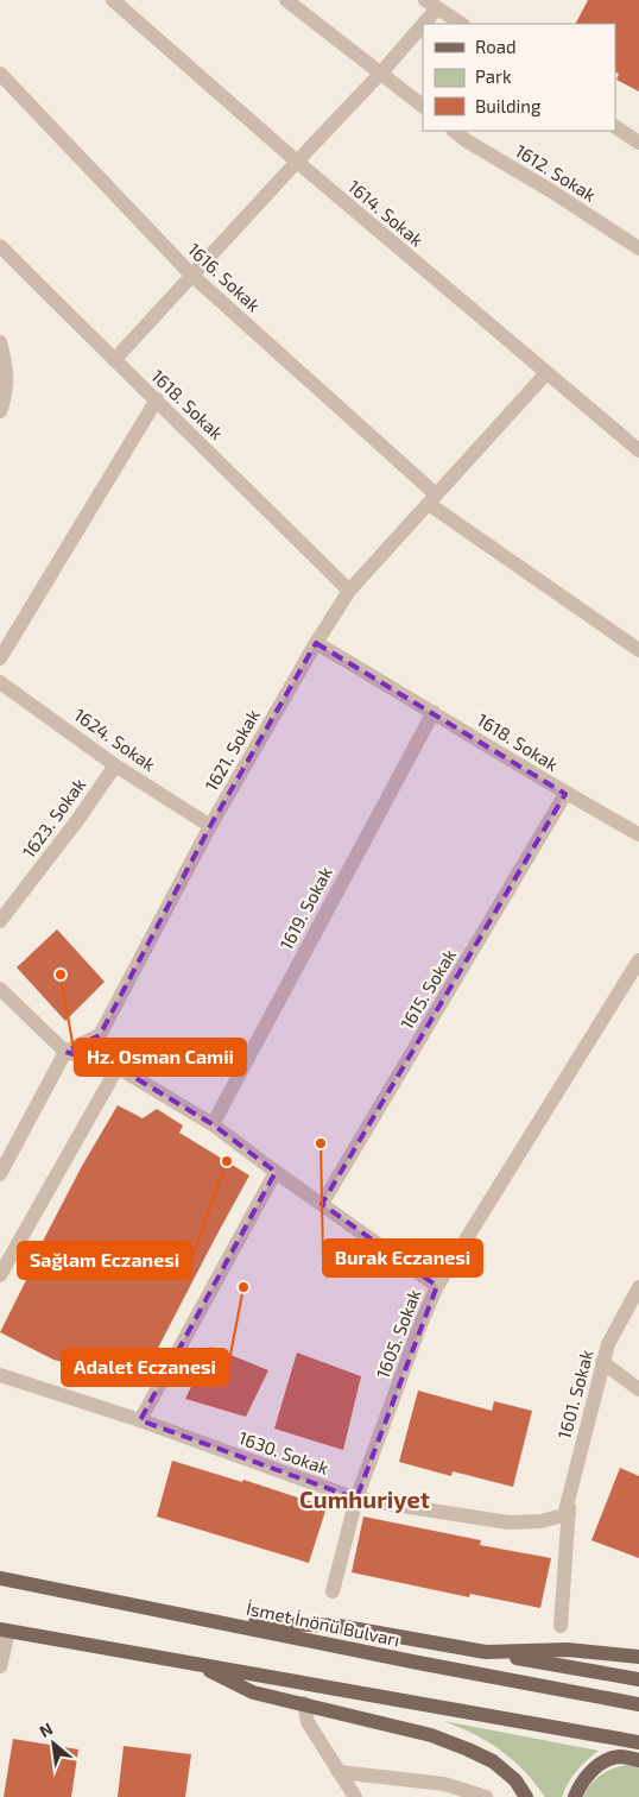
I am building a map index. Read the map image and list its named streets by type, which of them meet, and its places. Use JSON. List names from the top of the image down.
{
  "streets": {
    "main road": ["İsmet İnönü Bulvarı"],
    "street": [
      "1612. Sokak",
      "1614. Sokak",
      "1616. Sokak",
      "1618. Sokak",
      "1624. Sokak",
      "1621. Sokak",
      "1623. Sokak",
      "1619. Sokak",
      "1615. Sokak",
      "1605. Sokak",
      "1601. Sokak",
      "1630. Sokak"
    ]
  },
  "crossings": [
    ["1614. Sokak", "1621. Sokak"],
    ["1616. Sokak", "1621. Sokak"],
    ["1618. Sokak", "1621. Sokak"],
    ["1618. Sokak", "1619. Sokak"],
    ["1618. Sokak", "1615. Sokak"],
    ["1624. Sokak", "1621. Sokak"],
    ["1624. Sokak", "1623. Sokak"],
    ["1605. Sokak", "1630. Sokak"],
    ["1601. Sokak", "1630. Sokak"]
  ],
  "districts": ["Cumhuriyet"],
  "places": [
    "Hz. Osman Camii",
    "Burak Eczanesi",
    "Sağlam Eczanesi",
    "Adalet Eczanesi"
  ],
  "legend": ["Road", "Park", "Building"],
  "north": "top left"
}
